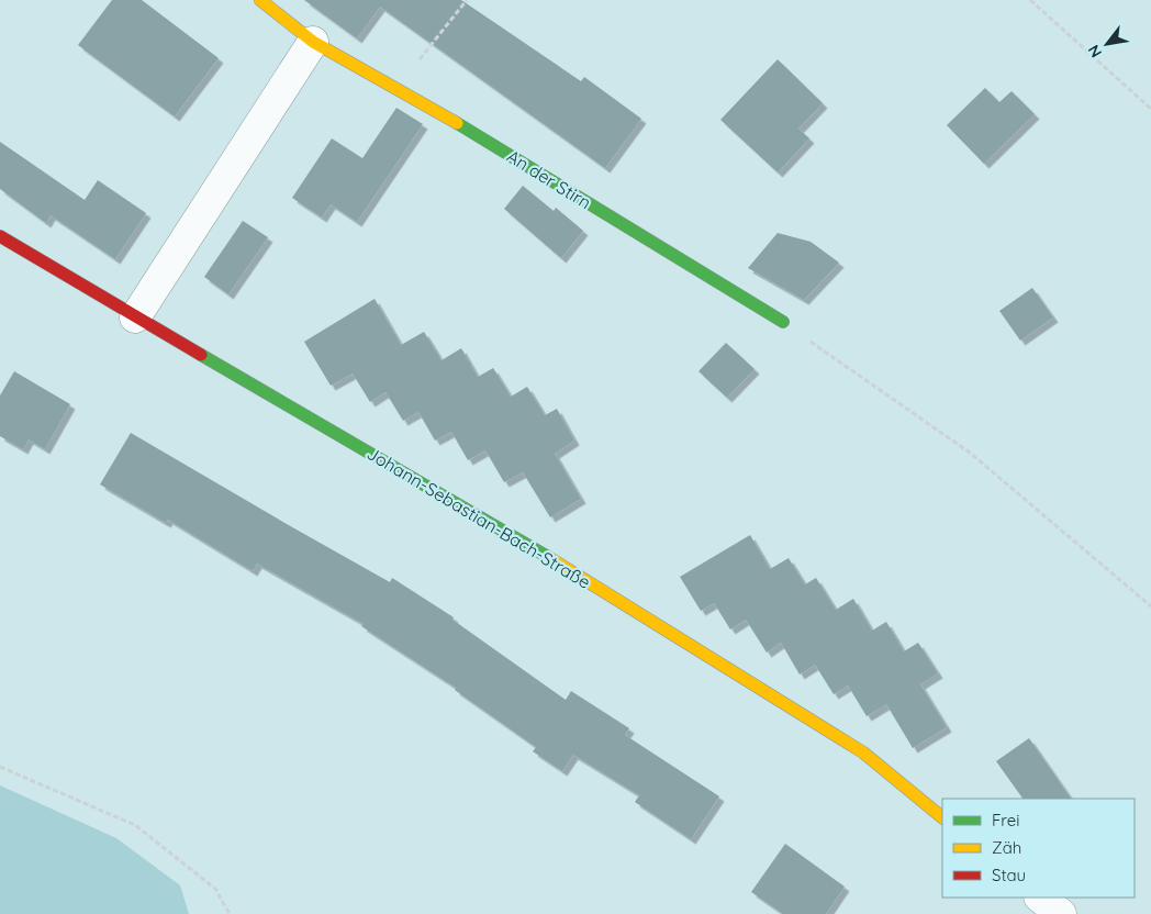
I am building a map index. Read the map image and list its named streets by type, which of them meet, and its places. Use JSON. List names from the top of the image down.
{
  "streets": {
    "street": ["An der Stirn", "Johann-Sebastian-Bach-Straße"]
  },
  "legend": ["Frei", "Zäh", "Stau"],
  "north": "bottom left"
}
